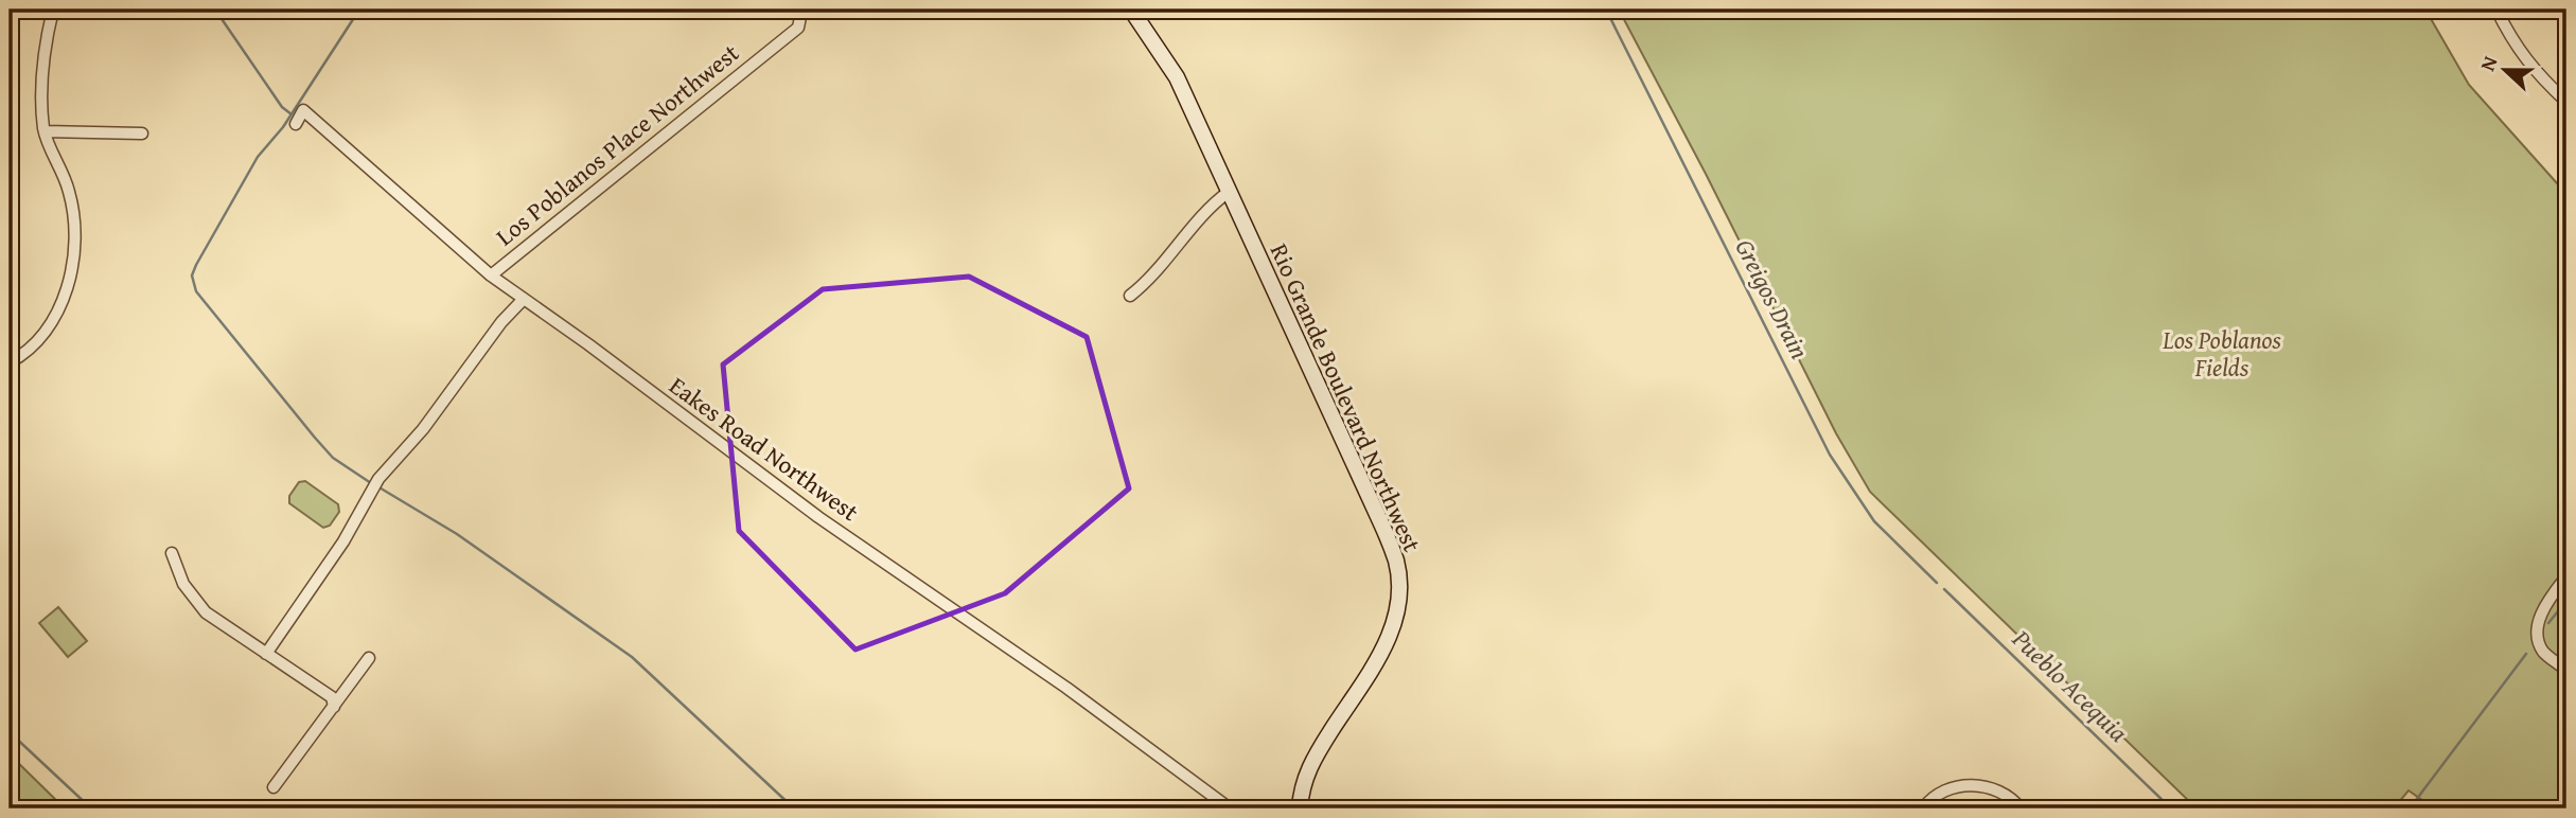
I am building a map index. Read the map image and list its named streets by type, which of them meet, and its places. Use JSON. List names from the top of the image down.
{
  "streets": {
    "street": ["Los Poblanos Place Northwest", "Rio Grande Boulevard Northwest", "Eakes Road Northwest"]
  },
  "crossings": [
    ["Los Poblanos Place Northwest", "Eakes Road Northwest"]
  ],
  "water": ["Greigos Drain", "Pueblo Acequia"],
  "parks": ["Los Poblanos Fields"],
  "north": "left"
}
